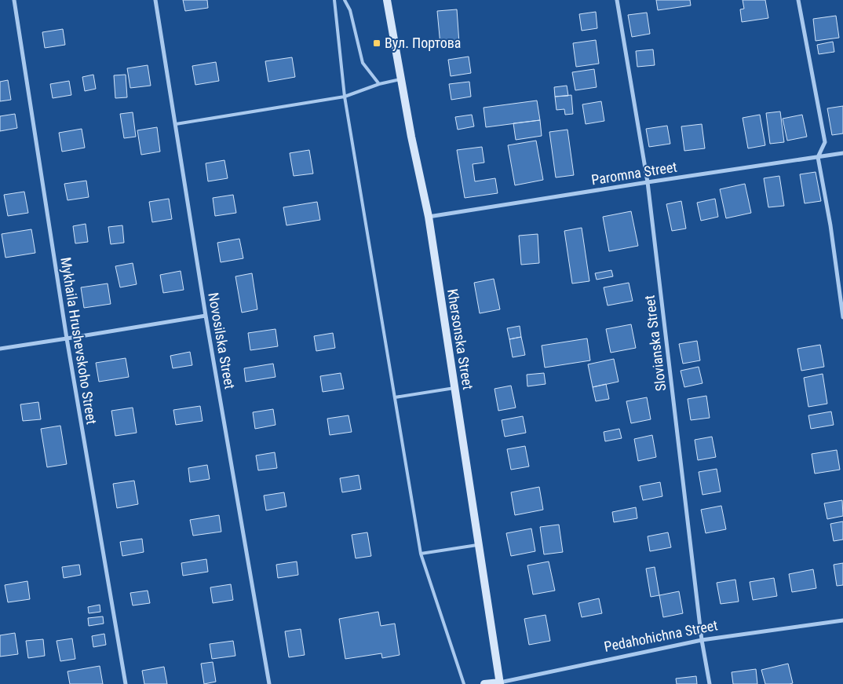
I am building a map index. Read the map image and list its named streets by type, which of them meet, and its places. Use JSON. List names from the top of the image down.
{
  "streets": {
    "main road": ["Khersonska Street", "Pedahohichna Street"],
    "street": [
      "Paromna Street",
      "Mykhaila Hrushevskoho Street",
      "Novosilska Street",
      "Slovianska Street"
    ]
  },
  "crossings": [
    ["Paromna Street", "Khersonska Street"],
    ["Paromna Street", "Slovianska Street"],
    ["Khersonska Street", "Pedahohichna Street"],
    ["Slovianska Street", "Pedahohichna Street"]
  ],
  "places": {
    "transit": ["Вул. Портова"]
  }
}
